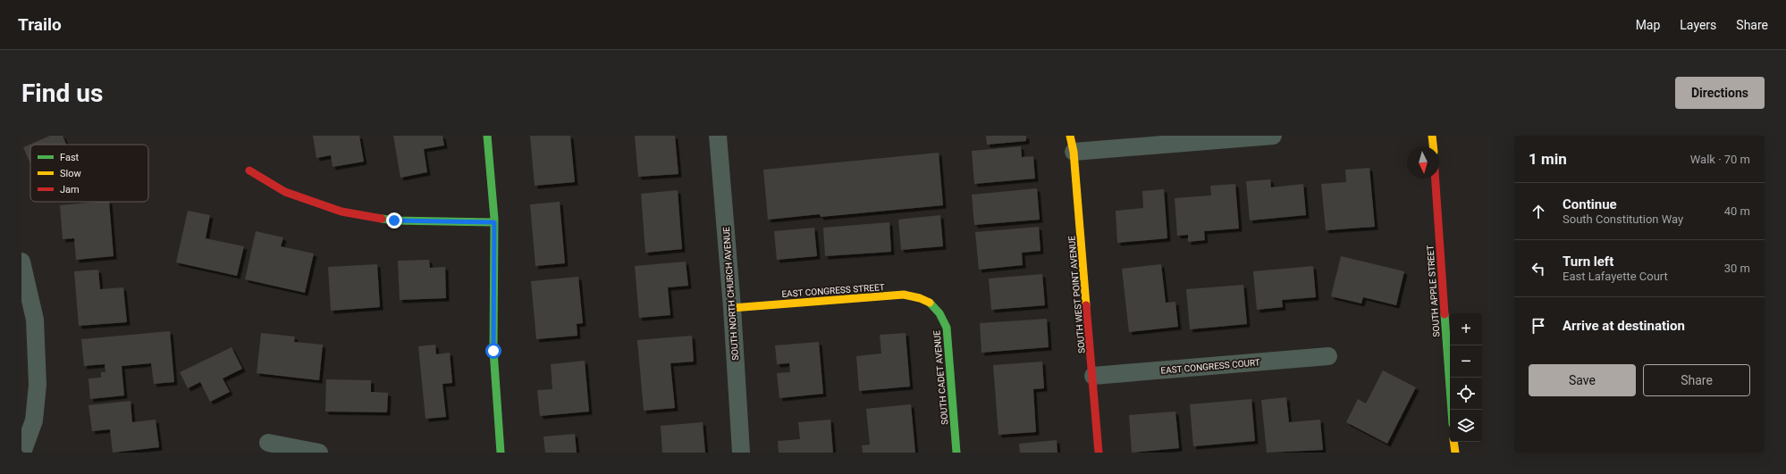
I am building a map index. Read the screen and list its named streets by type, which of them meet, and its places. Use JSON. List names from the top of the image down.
{
  "streets": {
    "street": [
      "EAST CONGRESS STREET",
      "SOUTH APPLE STREET",
      "SOUTH NORTH CHURCH AVENUE",
      "SOUTH WEST POINT AVENUE",
      "EAST CONGRESS COURT",
      "SOUTH CADET AVENUE"
    ]
  },
  "crossings": [
    ["EAST CONGRESS STREET", "SOUTH NORTH CHURCH AVENUE"],
    ["EAST CONGRESS STREET", "SOUTH CADET AVENUE"],
    ["SOUTH WEST POINT AVENUE", "EAST CONGRESS COURT"]
  ],
  "legend": ["Fast", "Slow", "Jam"],
  "north": "bottom",
  "page": {
    "header": "Trailo",
    "nav": ["Map", "Layers", "Share"],
    "buttons": [
      "Directions",
      ["Save", "Share"]
    ],
    "title": "Find us",
    "heading": ["1 min", "Walk · 70 m"],
    "list": [
      ["Continue", "South Constitution Way", "40 m"],
      ["Turn left", "East Lafayette Court", "30 m"],
      "Arrive at destination"
    ],
    "map_buttons": ["+", "−"]
  }
}
